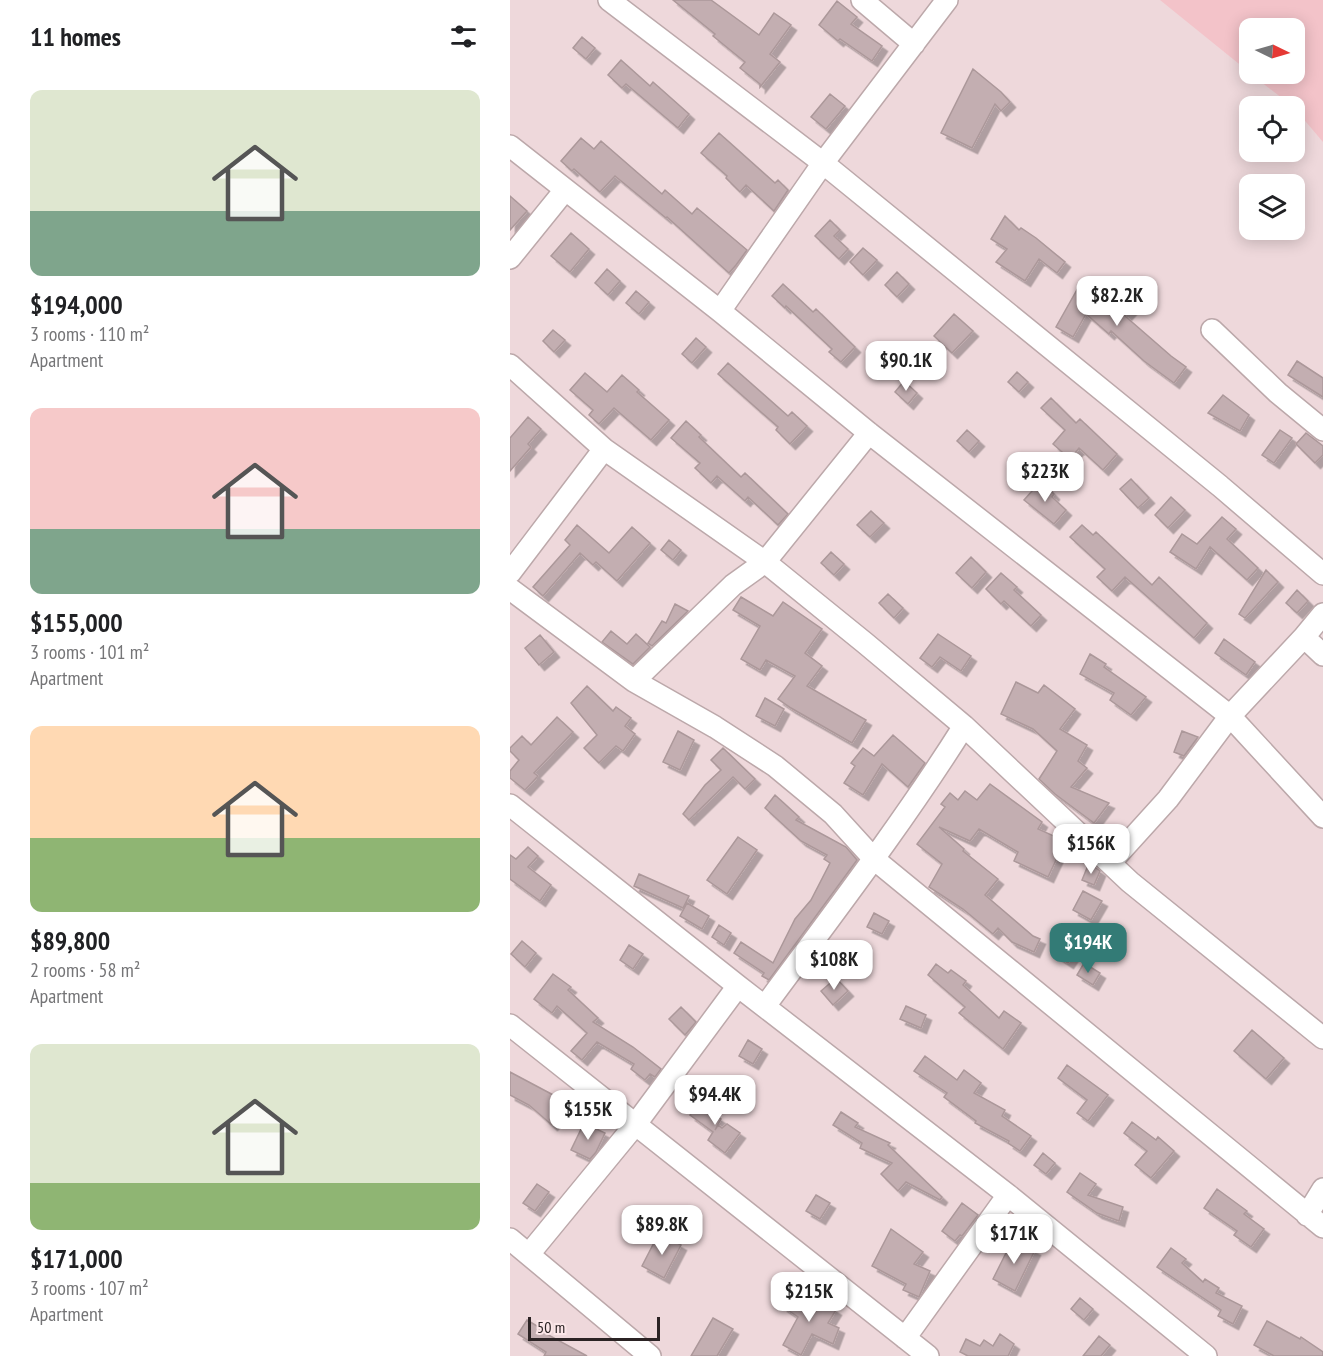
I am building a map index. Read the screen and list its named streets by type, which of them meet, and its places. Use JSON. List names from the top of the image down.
{
  "scale_bar": "50 m",
  "north": "right",
  "page": {
    "heading": "11 homes",
    "list": [
      {
        "name": "$194,000",
        "note": "3 rooms · 110 m² · Apartment"
      },
      {
        "name": "$155,000",
        "note": "3 rooms · 101 m² · Apartment"
      },
      {
        "name": "$89,800",
        "note": "2 rooms · 58 m² · Apartment"
      },
      {
        "name": "$171,000",
        "note": "3 rooms · 107 m² · Apartment"
      }
    ],
    "price": [
      "$82.2K",
      "$90.1K",
      "$223K",
      "$156K",
      "$194K",
      "$108K",
      "$94.4K",
      "$155K",
      "$89.8K",
      "$171K",
      "$215K"
    ],
    "scale": "50 m"
  }
}
